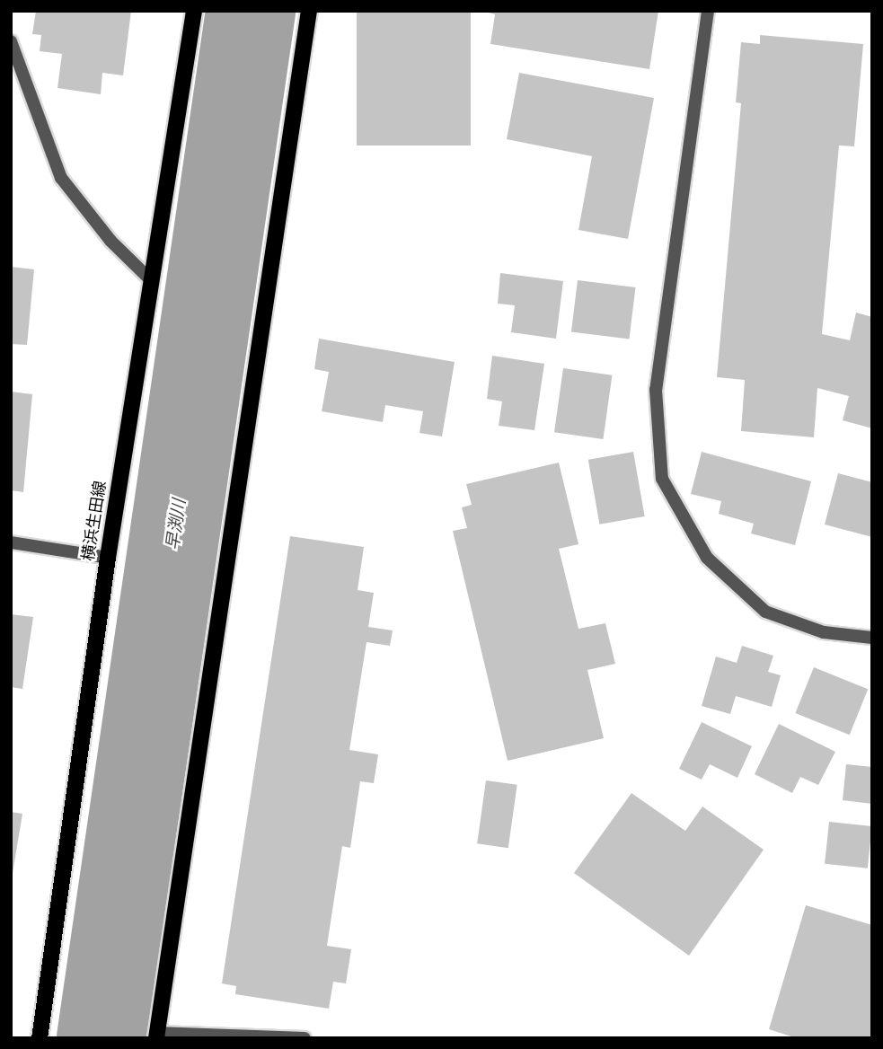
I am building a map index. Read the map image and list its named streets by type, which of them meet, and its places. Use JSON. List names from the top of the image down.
{
  "streets": {
    "main road": ["横浜生田線"]
  },
  "water": ["早渕川"]
}
